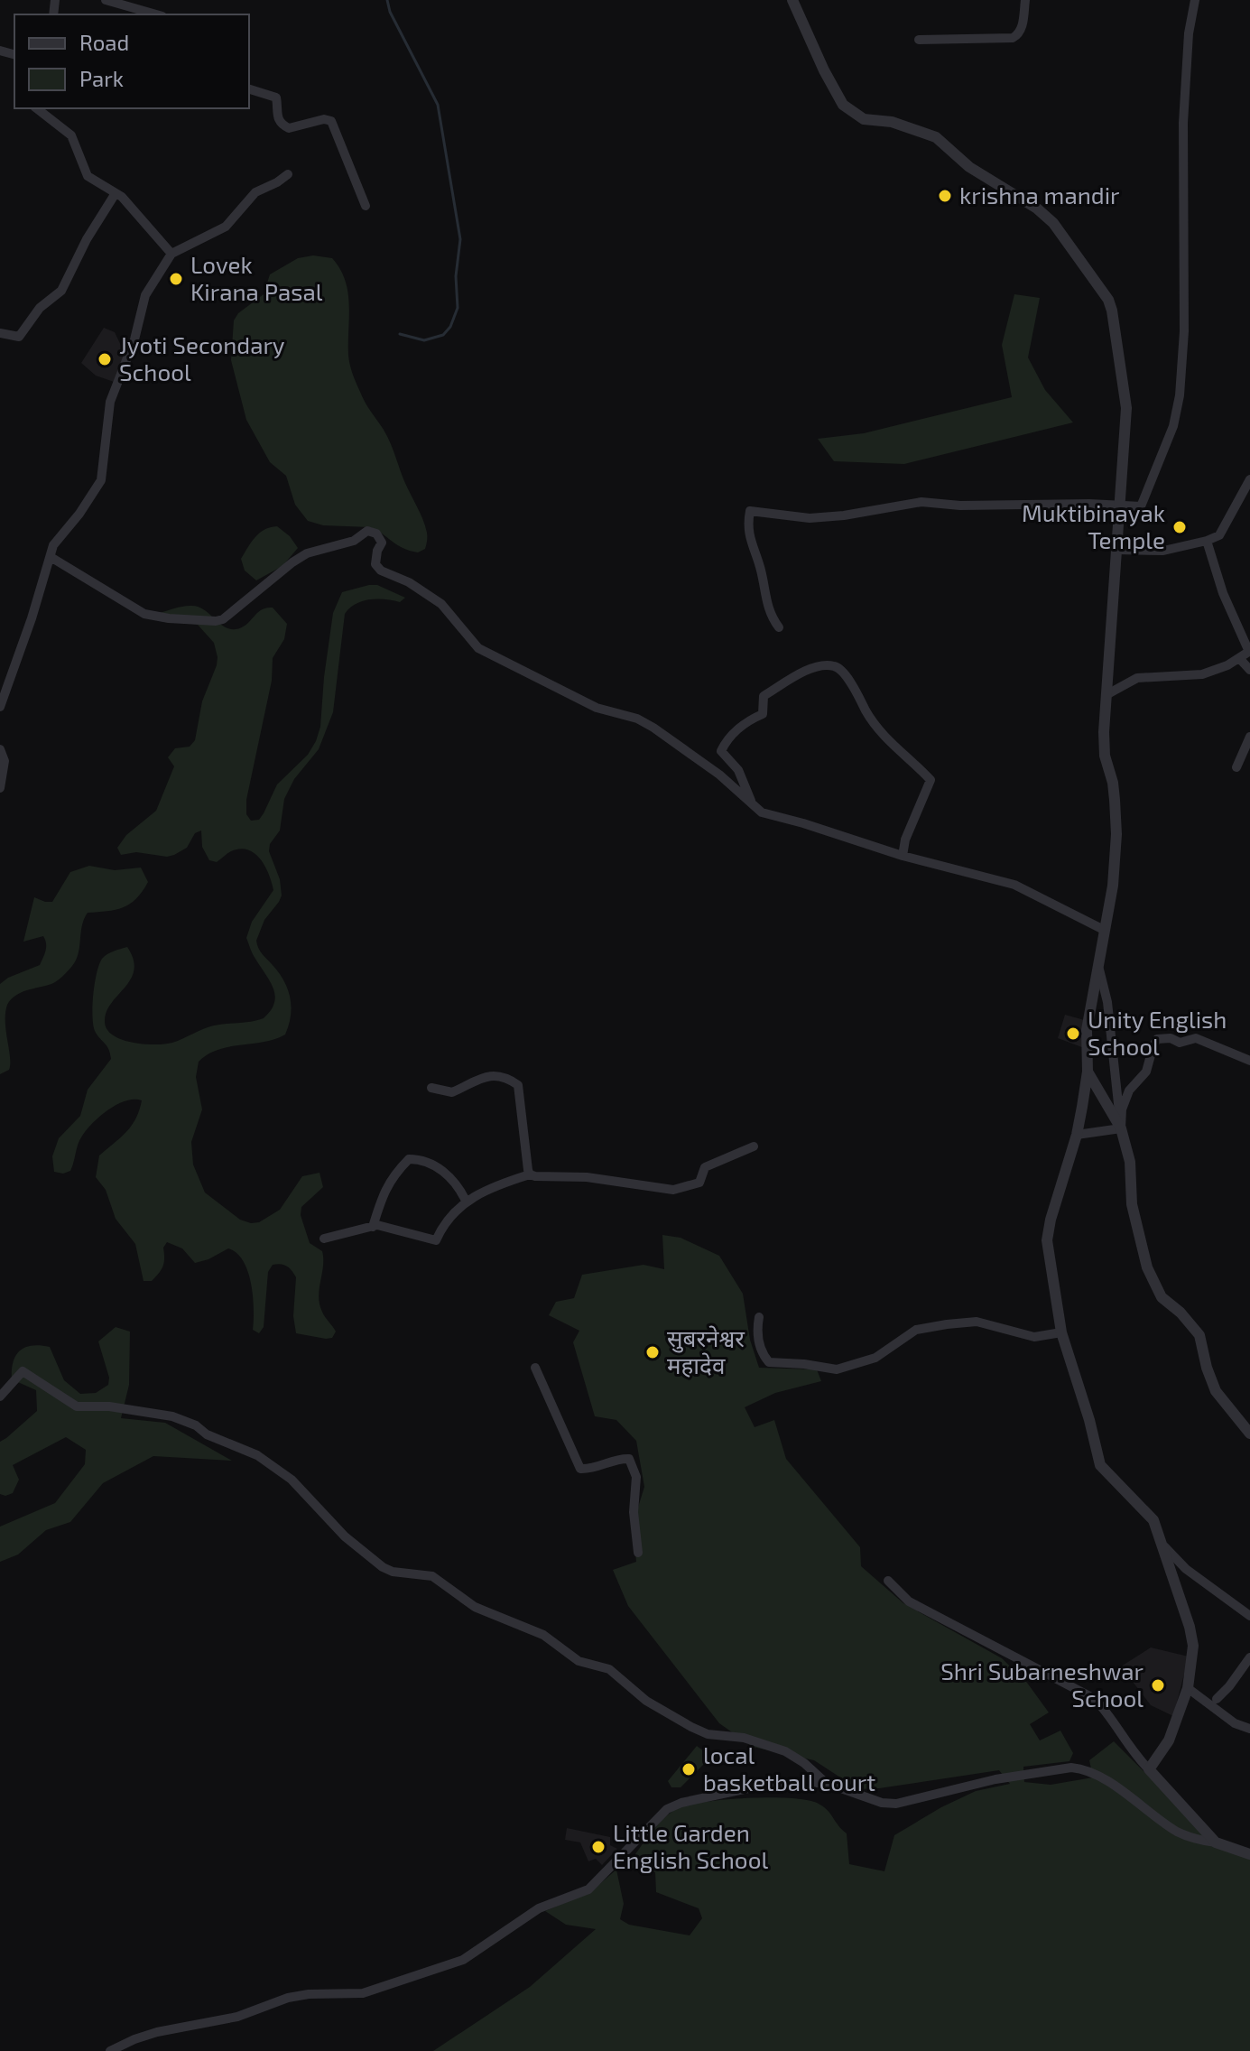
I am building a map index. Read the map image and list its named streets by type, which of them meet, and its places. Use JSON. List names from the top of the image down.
{
  "places": [
    "krishna mandir",
    "Lovek Kirana Pasal",
    "Jyoti Secondary School",
    "Muktibinayak Temple",
    "Unity English School",
    "सुबरनेश्वर महादेव",
    "Shri Subarneshwar School",
    "local basketball court",
    "Little Garden English School"
  ],
  "legend": ["Road", "Park"]
}
